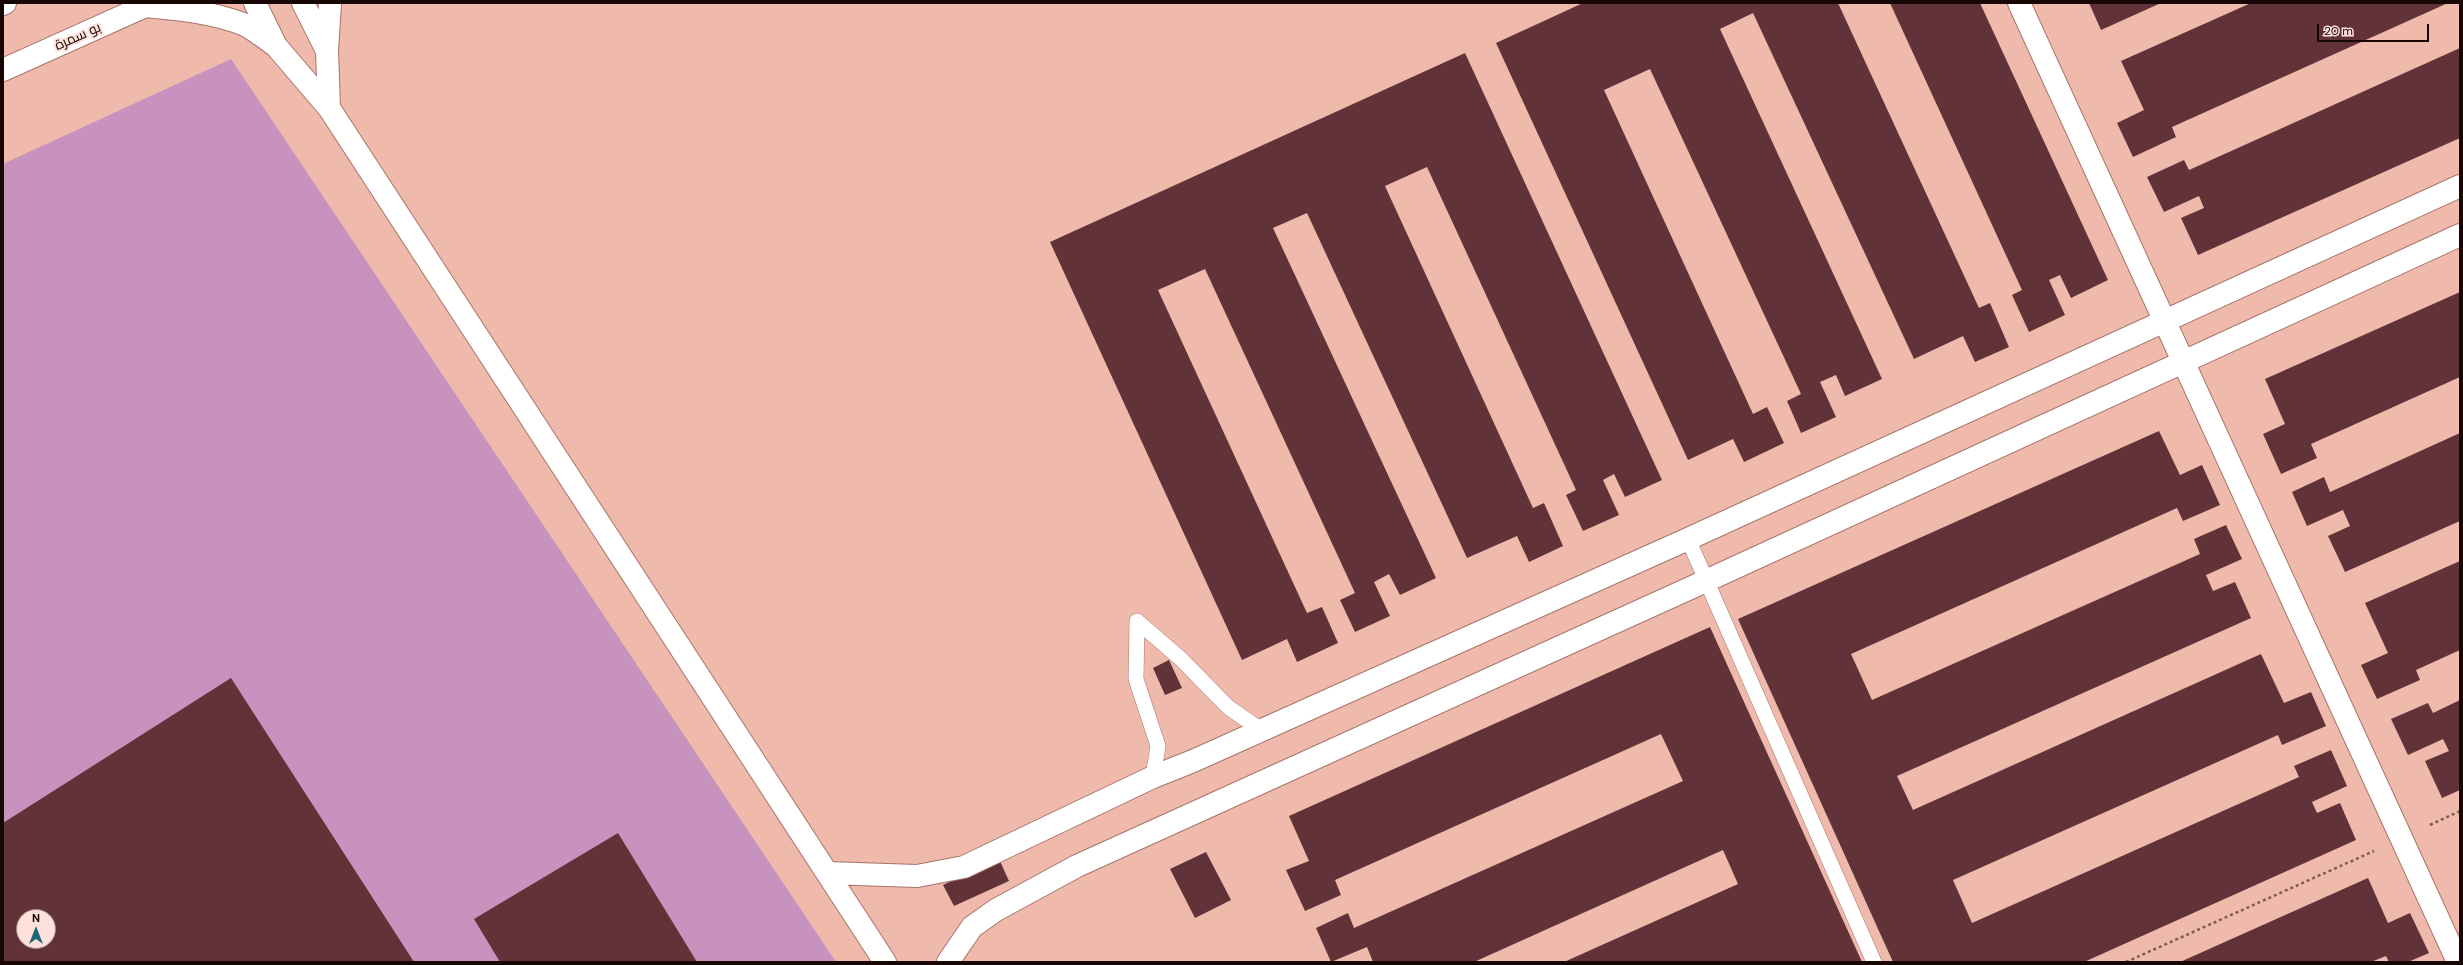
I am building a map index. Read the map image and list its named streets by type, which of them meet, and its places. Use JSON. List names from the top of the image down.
{
  "streets": {
    "street": ["بو سمرة"]
  },
  "scale_bar": "20 m",
  "north": "top"
}
